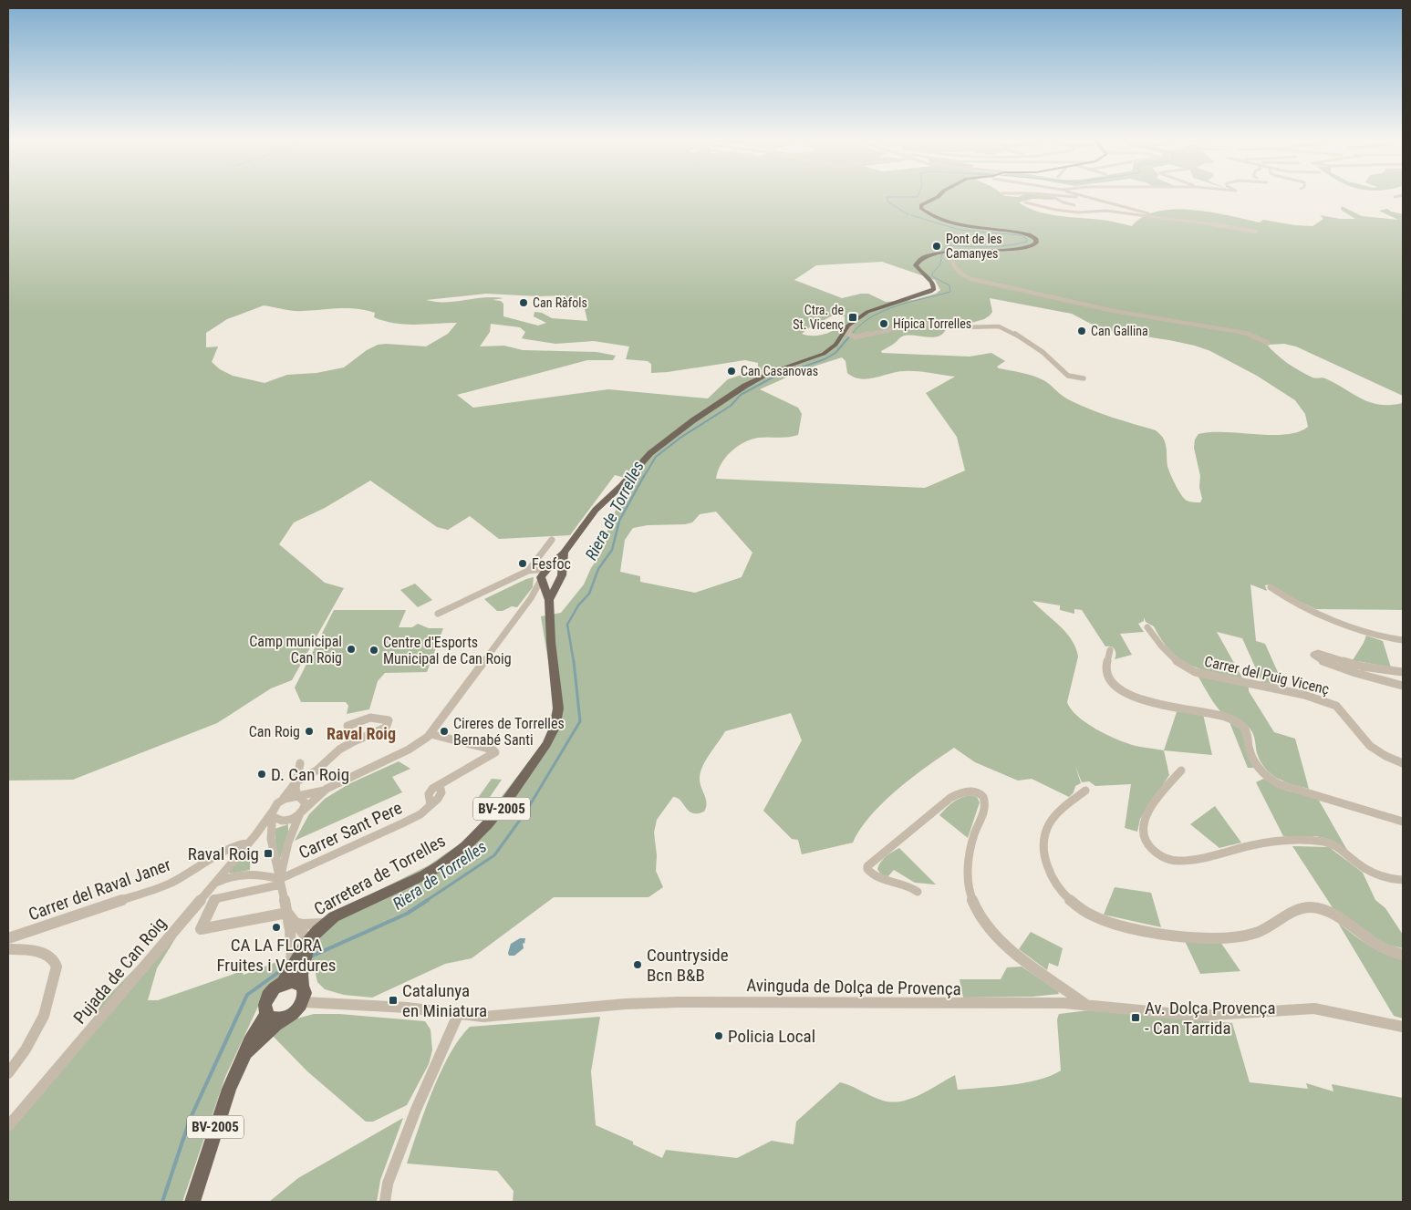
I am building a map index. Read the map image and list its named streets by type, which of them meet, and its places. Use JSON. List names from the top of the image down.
{
  "streets": {
    "main road": ["BV-2005", "Carretera de Torrelles"],
    "street": [
      "Carrer del Puig Vicenç",
      "Carrer Sant Pere",
      "Carrer del Raval Janer",
      "Pujada de Can Roig",
      "Avinguda de Dolça de Provença"
    ]
  },
  "crossings": [
    ["Carretera de Torrelles", "Avinguda de Dolça de Provença"],
    ["Carrer del Raval Janer", "Pujada de Can Roig"]
  ],
  "districts": ["Raval Roig"],
  "water": ["Riera de Torrelles"],
  "places": {
    "other": [
      "Pont de les Camanyes",
      "Can Ràfols",
      "Hípica Torrelles",
      "Can Gallina",
      "Can Casanovas",
      "Fesfoc",
      "Camp municipal Can Roig",
      "Centre d'Esports Municipal de Can Roig",
      "Can Roig",
      "Cireres de Torrelles Bernabé Santi",
      "D. Can Roig",
      "CA LA FLORA Fruites i Verdures",
      "Countryside Bcn B&B",
      "Policia Local"
    ],
    "transit": [
      "Ctra. de St. Vicenç",
      "Raval Roig",
      "Catalunya en Miniatura",
      "Av. Dolça Provença - Can Tarrida"
    ]
  }
}
